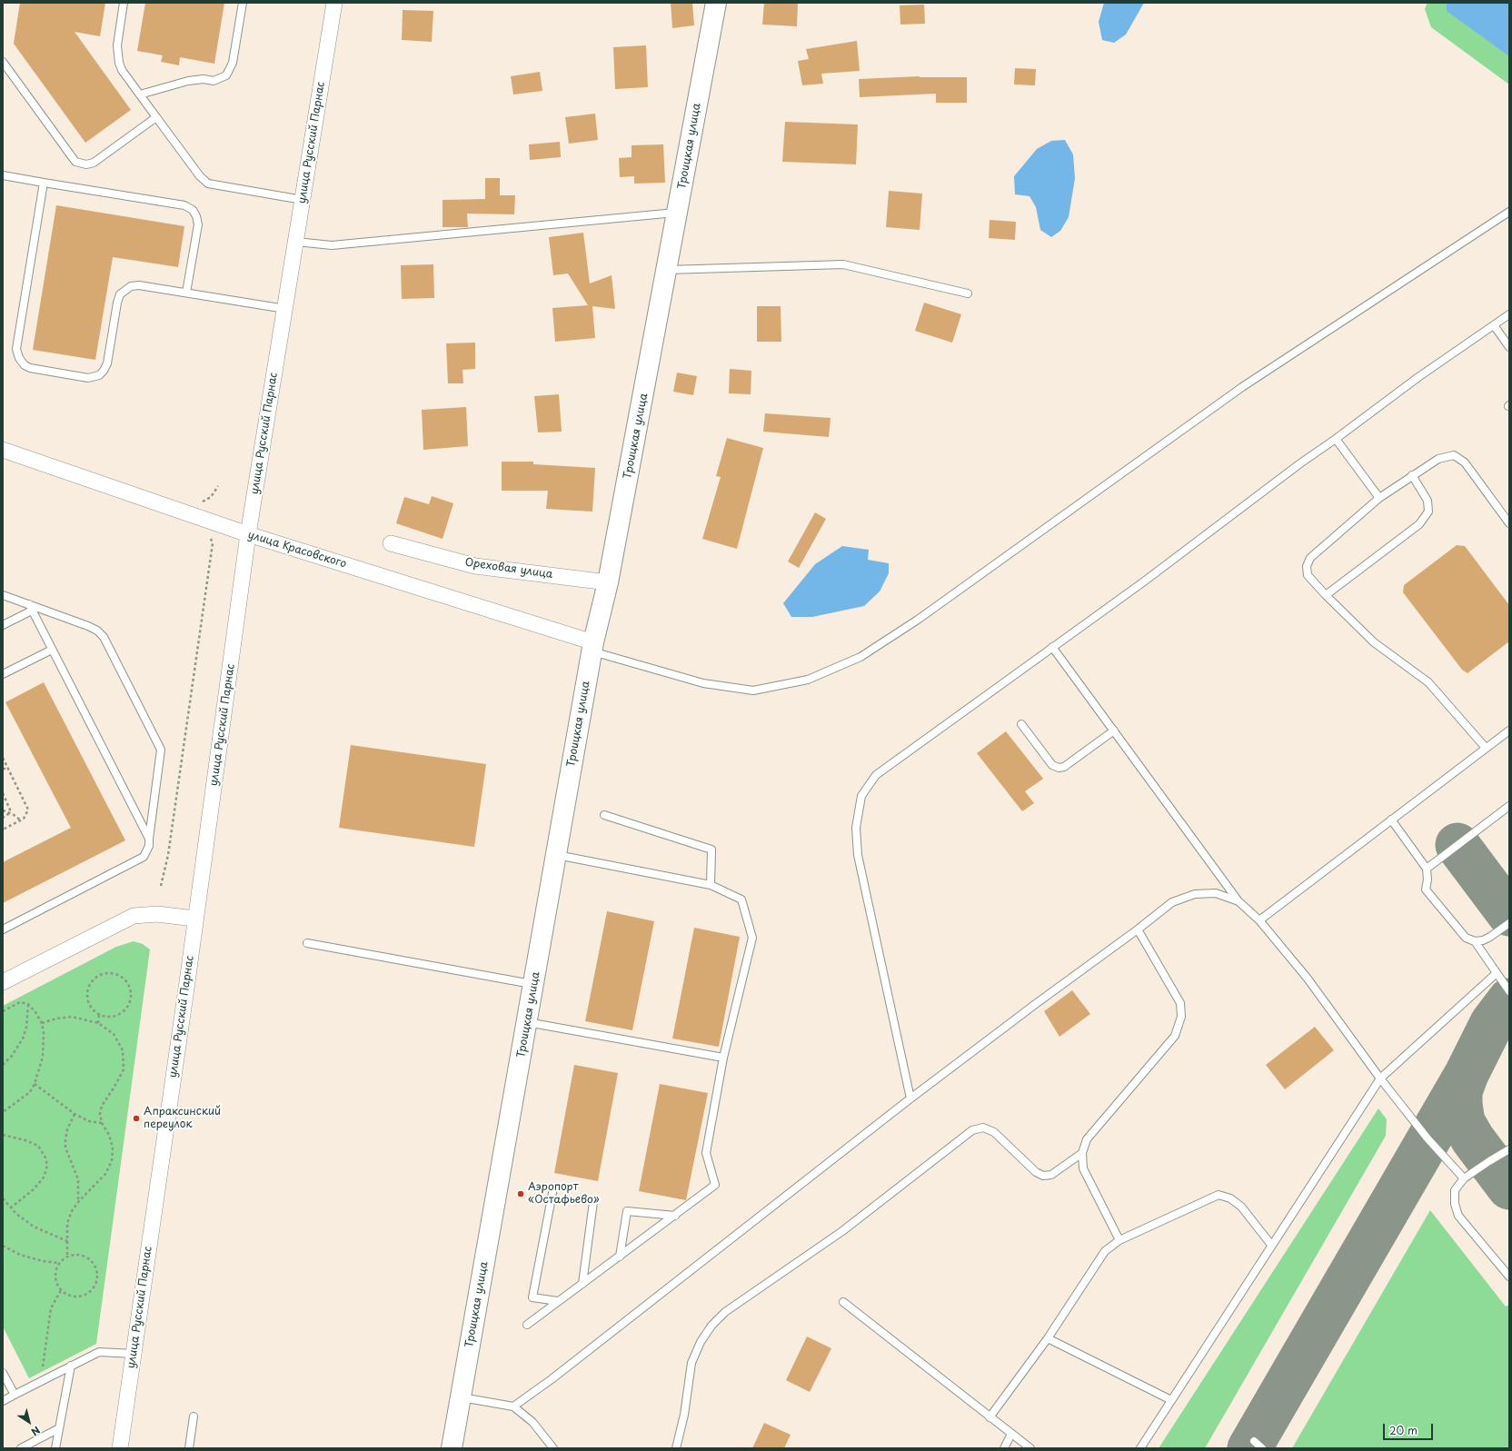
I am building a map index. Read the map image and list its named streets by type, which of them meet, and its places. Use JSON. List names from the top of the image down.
{
  "streets": {
    "street": [
      "улица Русский Парнас",
      "Троицкая улица",
      "улица Красовского",
      "Ореховая улица"
    ]
  },
  "crossings": [
    ["улица Русский Парнас", "улица Красовского"],
    ["Троицкая улица", "улица Красовского"],
    ["Троицкая улица", "Ореховая улица"]
  ],
  "places": ["Апраксинский переулок", "Аэропорт «Остафьево»"],
  "scale_bar": "20 m",
  "north": "bottom right"
}
